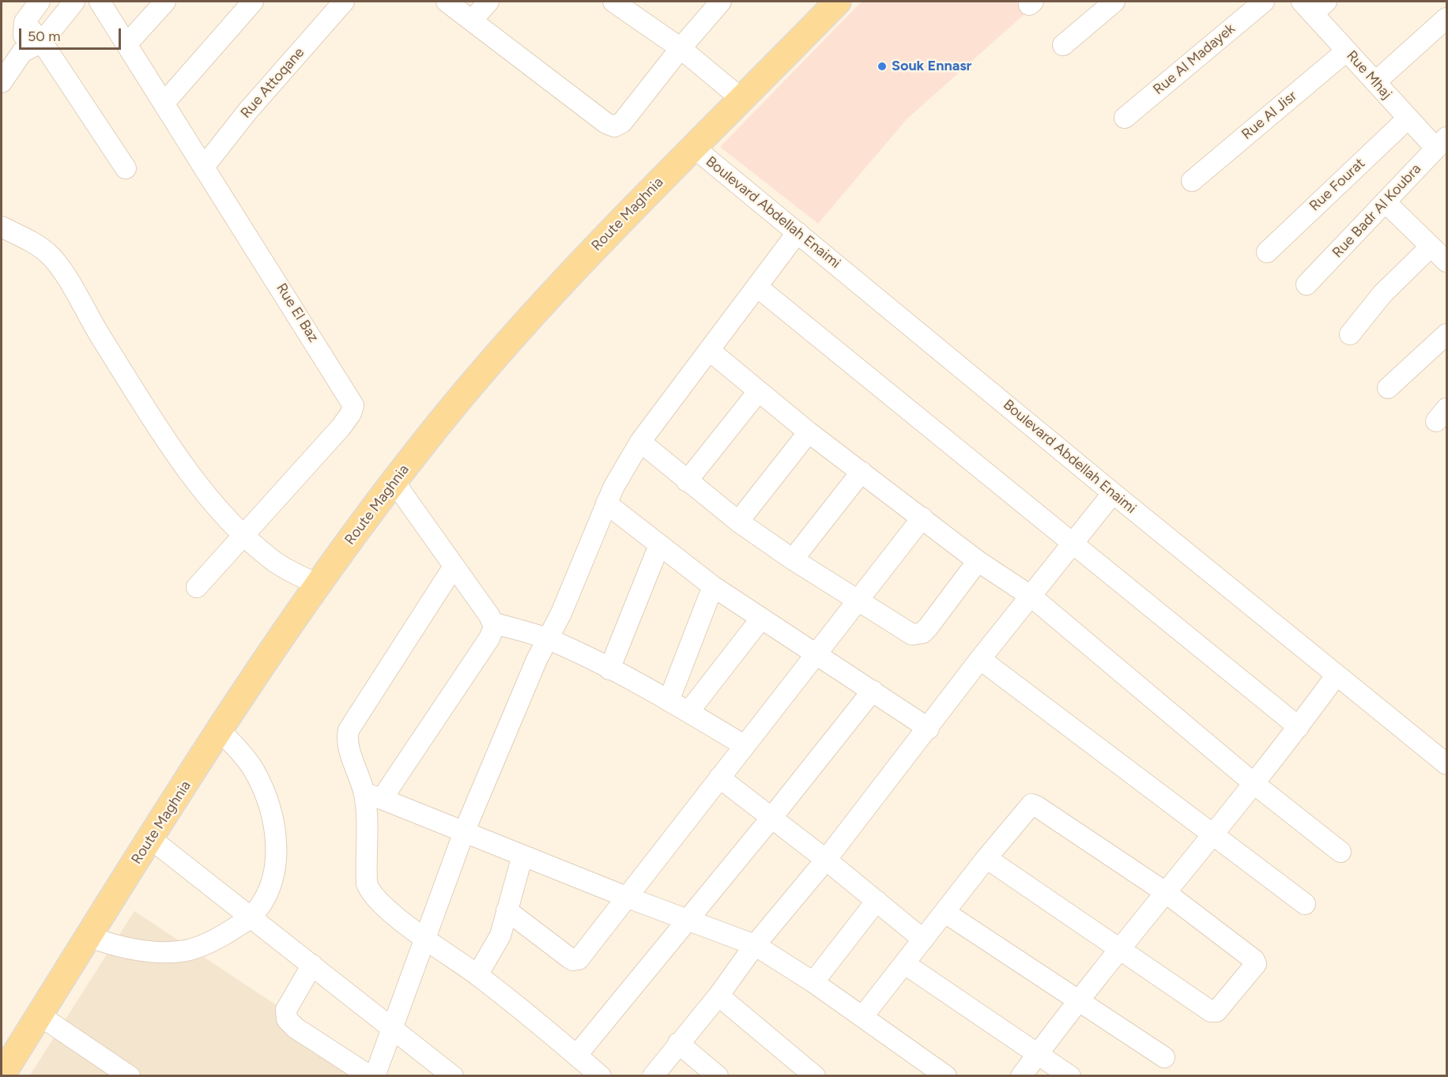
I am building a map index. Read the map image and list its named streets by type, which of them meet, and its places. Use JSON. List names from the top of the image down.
{
  "streets": {
    "main road": ["Route Maghnia"],
    "street": [
      "Rue Al Madayek",
      "Rue Mhaj",
      "Rue Attoqane",
      "Rue Al Jisr",
      "Rue Fourat",
      "Rue Badr Al Koubra",
      "Boulevard Abdellah Enaimi",
      "Rue El Baz"
    ]
  },
  "crossings": [
    ["Rue Mhaj", "Rue Al Jisr"],
    ["Rue Mhaj", "Rue Fourat"],
    ["Rue Mhaj", "Rue Badr Al Koubra"],
    ["Rue Attoqane", "Rue El Baz"],
    ["Boulevard Abdellah Enaimi", "Route Maghnia"]
  ],
  "places": ["Souk Ennasr"],
  "scale_bar": "50 m"
}
